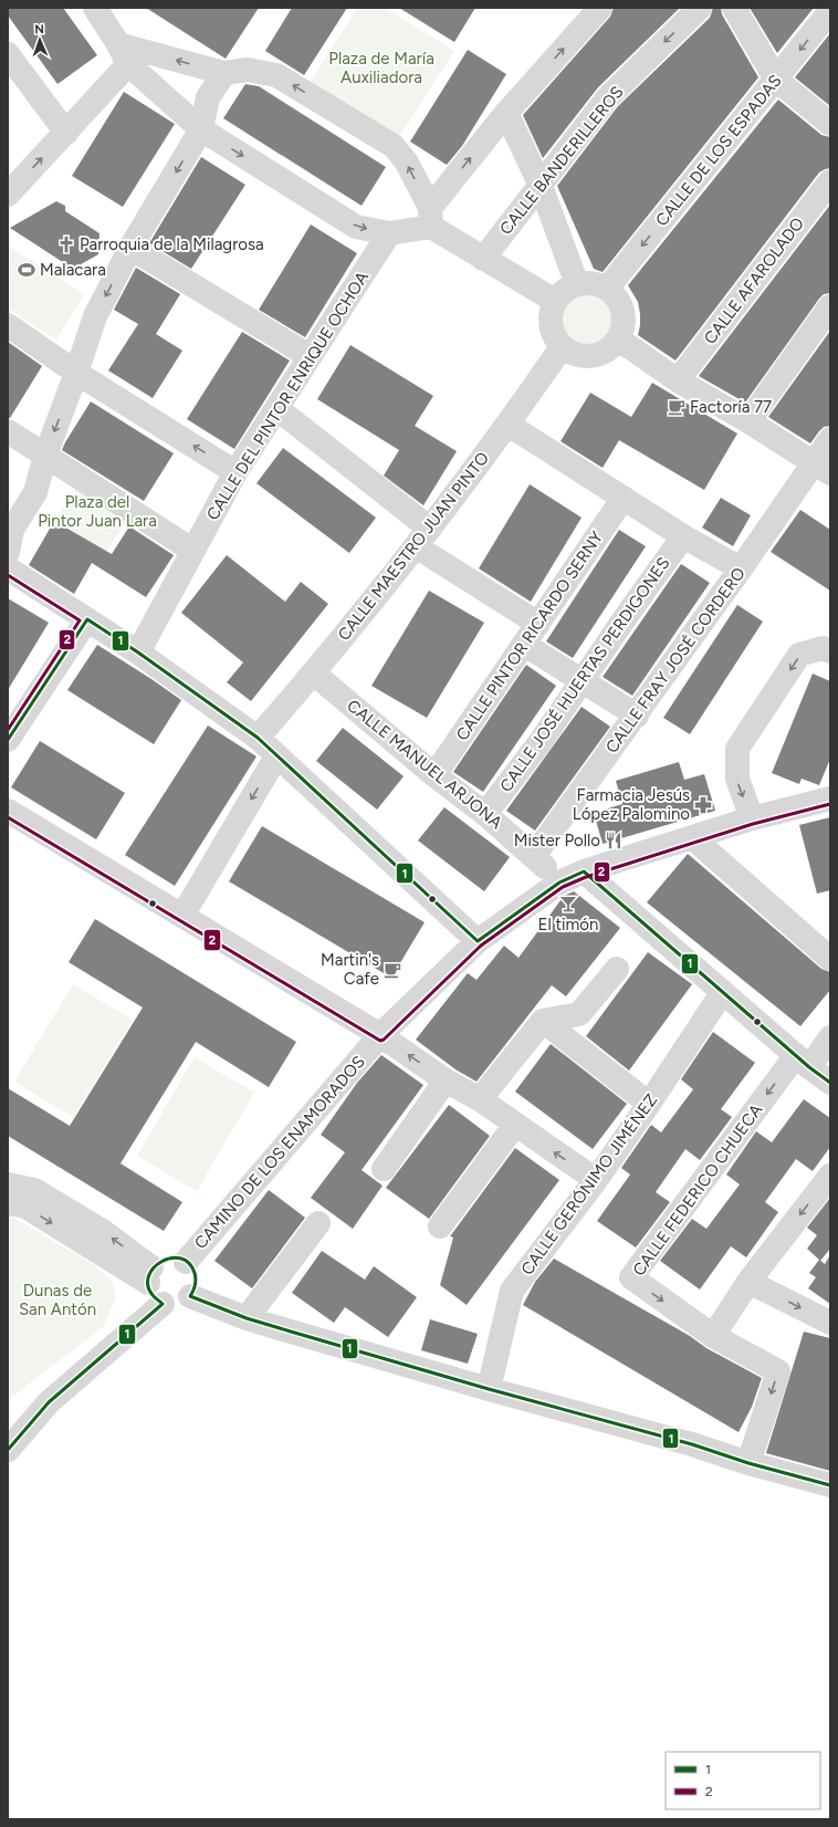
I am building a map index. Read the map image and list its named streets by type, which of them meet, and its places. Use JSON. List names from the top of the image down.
{
  "streets": {
    "street": [
      "CALLE DE LOS ESPADAS",
      "CALLE BANDERILLEROS",
      "CALLE AFAROLADO",
      "CALLE DEL PINTOR ENRIQUE OCHOA",
      "CALLE MAESTRO JUAN PINTO",
      "CALLE PINTOR RICARDO SERNY",
      "CALLE FRAY JOSÉ CORDERO",
      "CALLE JOSÉ HUERTAS PERDIGONES",
      "CALLE MANUEL ARJONA",
      "CAMINO DE LOS ENAMORADOS",
      "CALLE GERÓNIMO JIMÉNEZ",
      "CALLE FEDERICO CHUECA"
    ]
  },
  "crossings": [
    ["CALLE DE LOS ESPADAS", "CALLE MAESTRO JUAN PINTO"],
    ["CALLE MAESTRO JUAN PINTO", "CALLE MANUEL ARJONA"],
    ["CALLE PINTOR RICARDO SERNY", "CALLE MANUEL ARJONA"],
    ["CALLE FRAY JOSÉ CORDERO", "CALLE MANUEL ARJONA"],
    ["CALLE JOSÉ HUERTAS PERDIGONES", "CALLE MANUEL ARJONA"],
    ["CALLE MANUEL ARJONA", "CAMINO DE LOS ENAMORADOS"]
  ],
  "parks": ["Plaza de María Auxiliadora", "Plaza del Pintor Juan Lara", "Dunas de San Antón"],
  "places": {
    "church": ["Parroquia de la Milagrosa"],
    "sports": ["Malacara"],
    "cafe": ["Factoría 77", "Martin's Cafe"],
    "pharmacy": ["Farmacia Jesús López Palomino"],
    "restaurant": ["Mister Pollo"],
    "bar": ["El timón"]
  },
  "lines": ["transit line 2", "transit line 1"],
  "legend": ["1", "2"],
  "north": "top"
}
